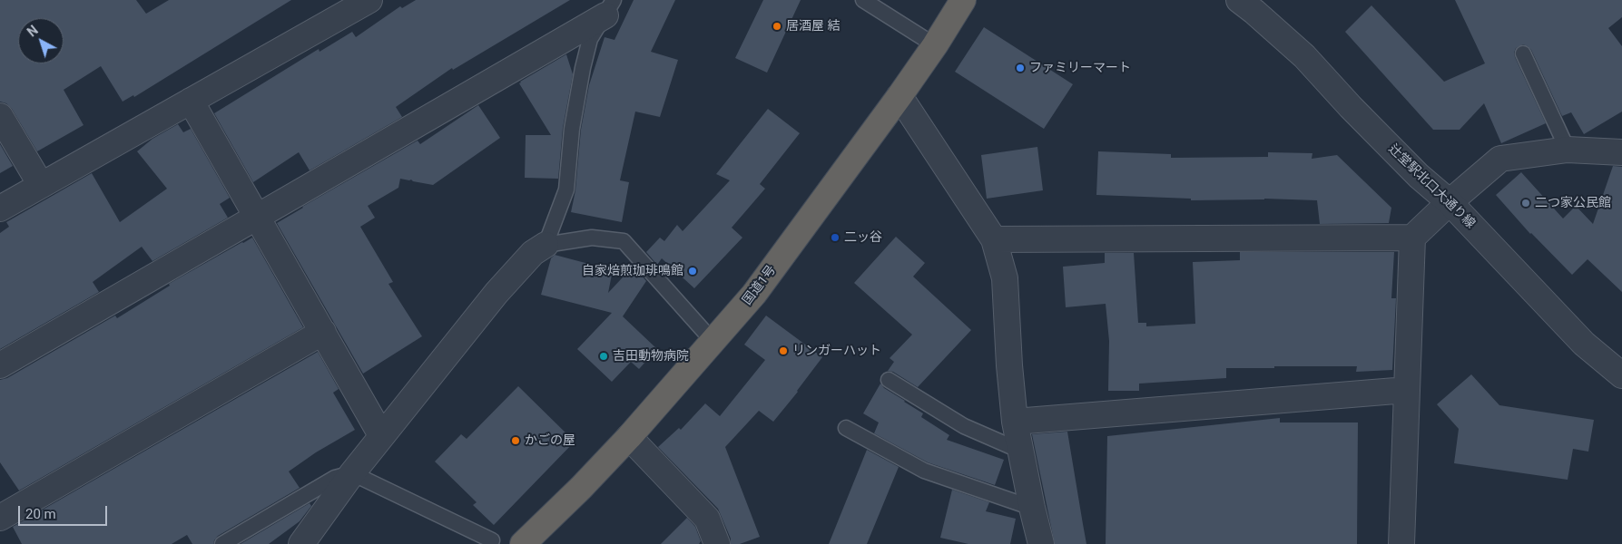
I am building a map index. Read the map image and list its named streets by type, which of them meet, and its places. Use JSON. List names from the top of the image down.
{
  "streets": {
    "highway": ["国道1号"],
    "street": ["辻堂駅北口大通り線"]
  },
  "places": [
    "居酒屋 結",
    "ファミリーマート",
    "二つ家公民館",
    "二ッ谷",
    "自家焙煎珈琲鳴館",
    "リンガーハット",
    "吉田動物病院",
    "かごの屋"
  ],
  "scale_bar": "20 m",
  "north": "top left"
}
